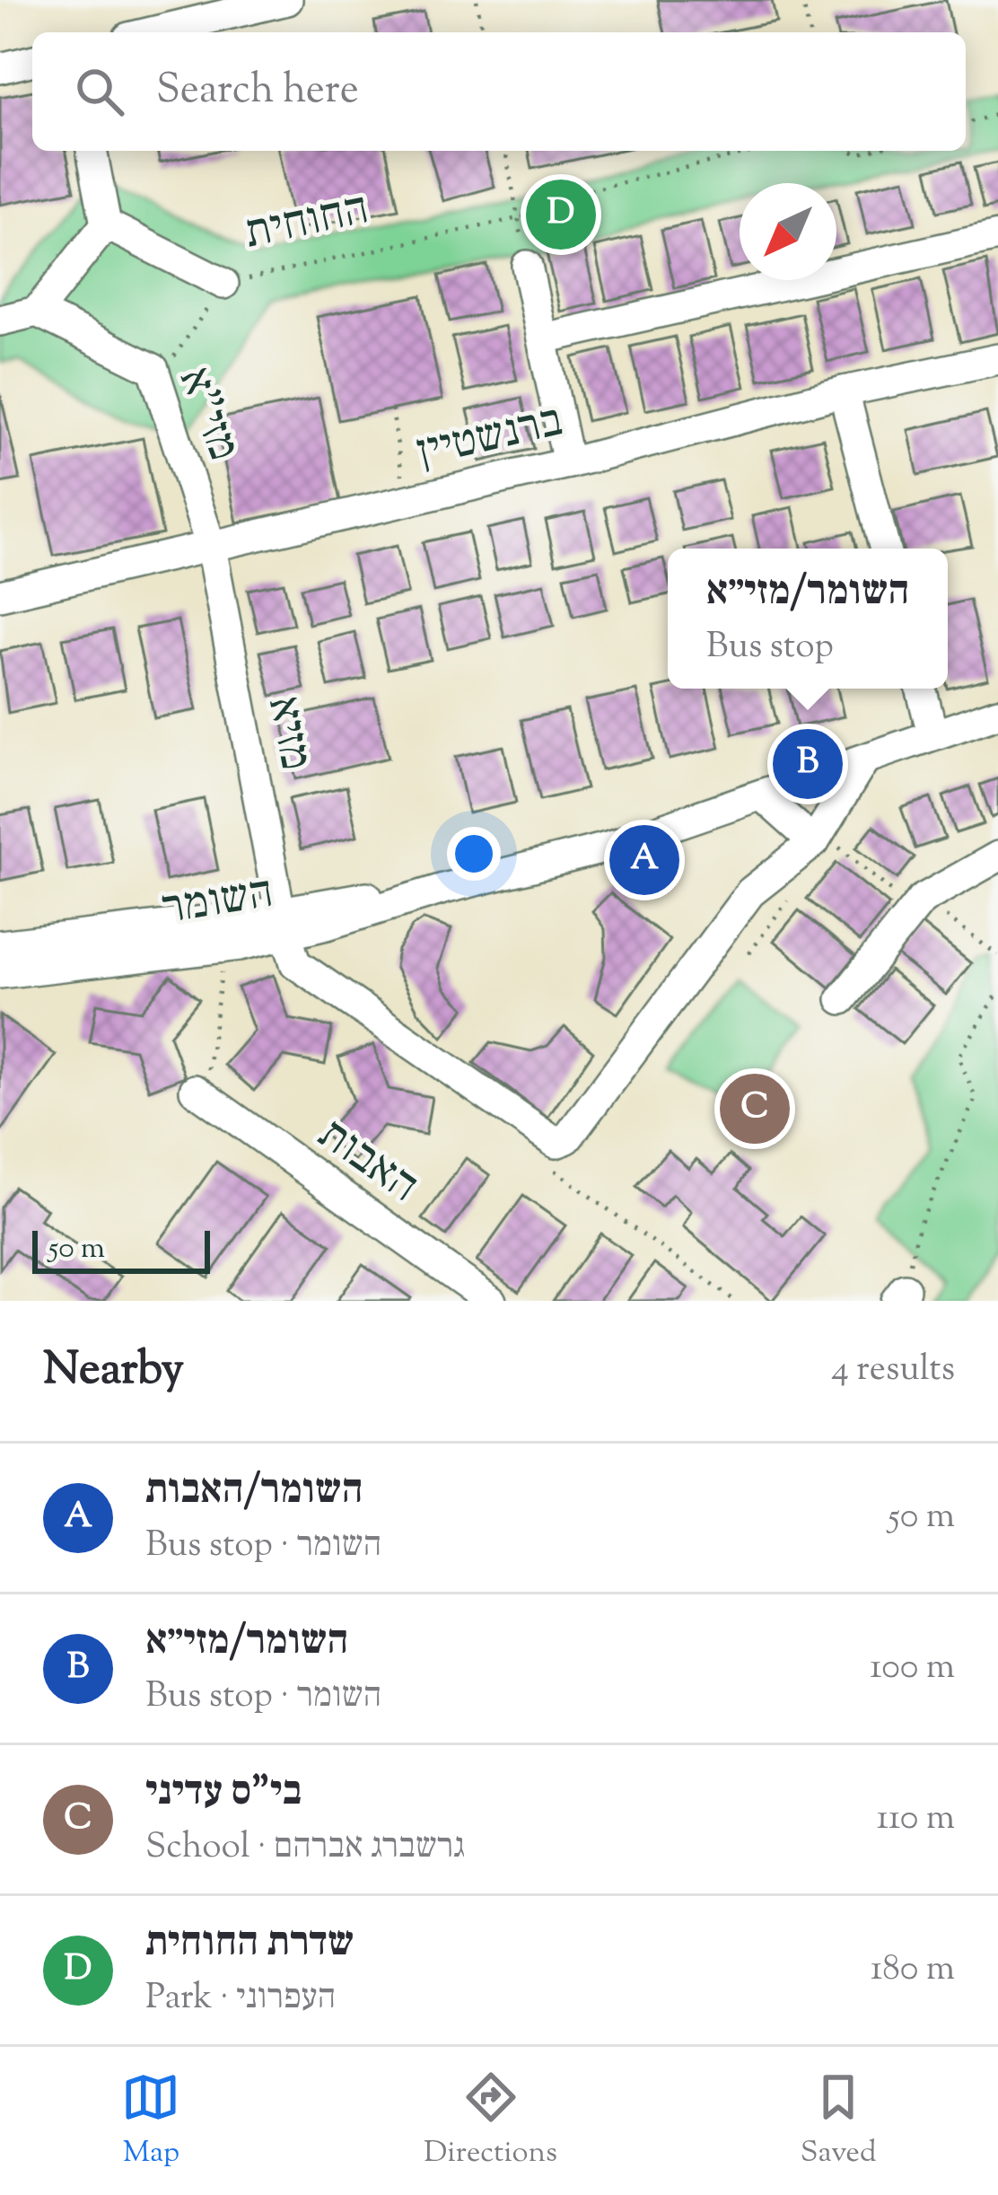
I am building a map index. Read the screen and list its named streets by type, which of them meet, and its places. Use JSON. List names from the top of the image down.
{
  "streets": {
    "street": [
      "החוחית",
      "מזי\"א",
      "ברנשטיין",
      "מזיא",
      "השומר",
      "האבות"
    ]
  },
  "crossings": [
    ["החוחית", "מזי\"א"],
    ["מזי\"א", "ברנשטיין"],
    ["מזי\"א", "מזיא"],
    ["ברנשטיין", "מזיא"],
    ["מזיא", "השומר"]
  ],
  "scale_bar": "50 m",
  "north": "bottom left",
  "page": {
    "search": "Search here",
    "pins": [
      "D",
      "B",
      "A",
      "C"
    ],
    "popup": ["השומר/מזי״א", "Bus stop"],
    "scale": "50 m",
    "heading": ["Nearby", "4 results"],
    "list": [
      {
        "mark": "A",
        "name": "השומר/האבות",
        "note": "Bus stop · השומר",
        "value": "50 m"
      },
      {
        "mark": "B",
        "name": "השומר/מזי״א",
        "note": "Bus stop · השומר",
        "value": "100 m"
      },
      {
        "mark": "C",
        "name": "בי\"ס עדיני",
        "note": "School · גרשברג אברהם",
        "value": "110 m"
      },
      {
        "mark": "D",
        "name": "שדרת החוחית",
        "note": "Park · העפרוני",
        "value": "180 m"
      }
    ],
    "nav": ["Map", "Directions", "Saved"]
  }
}
